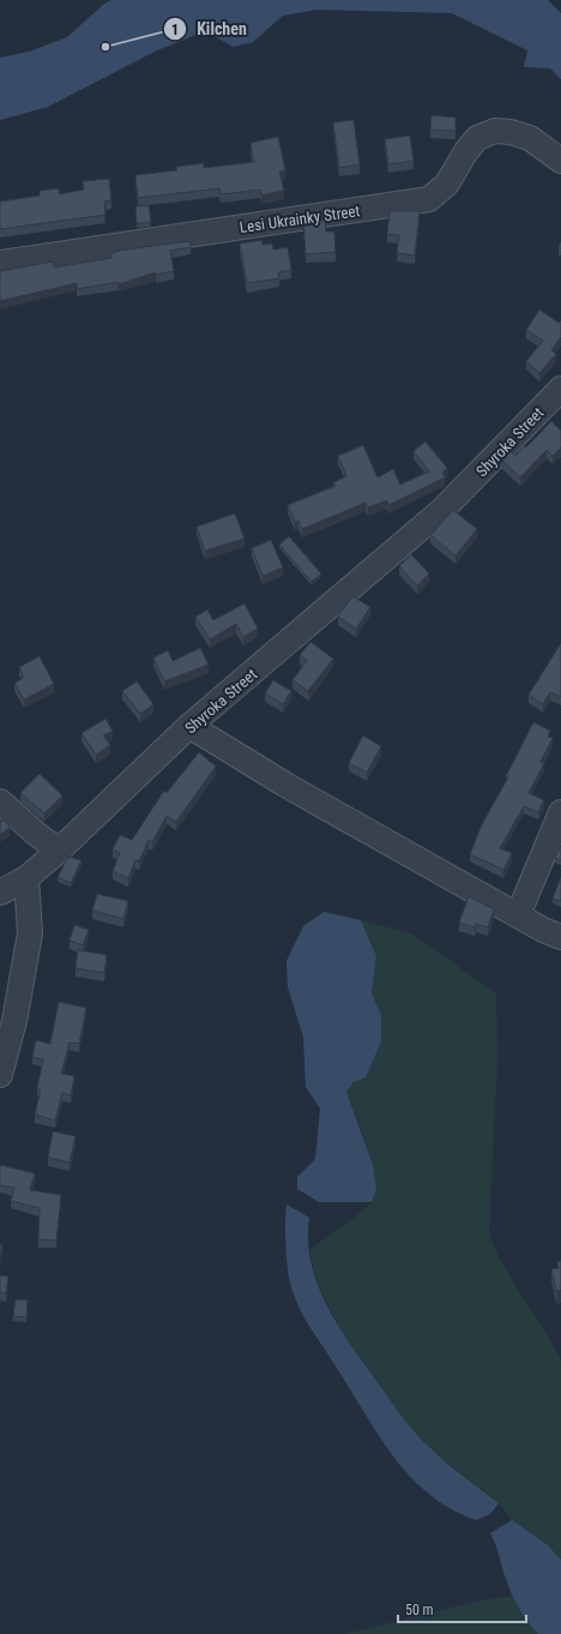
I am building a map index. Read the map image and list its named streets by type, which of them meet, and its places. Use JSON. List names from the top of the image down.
{
  "streets": {
    "street": ["Lesi Ukrainky Street", "Shyroka Street"]
  },
  "places": ["Kilchen"],
  "scale_bar": "50 m"
}
